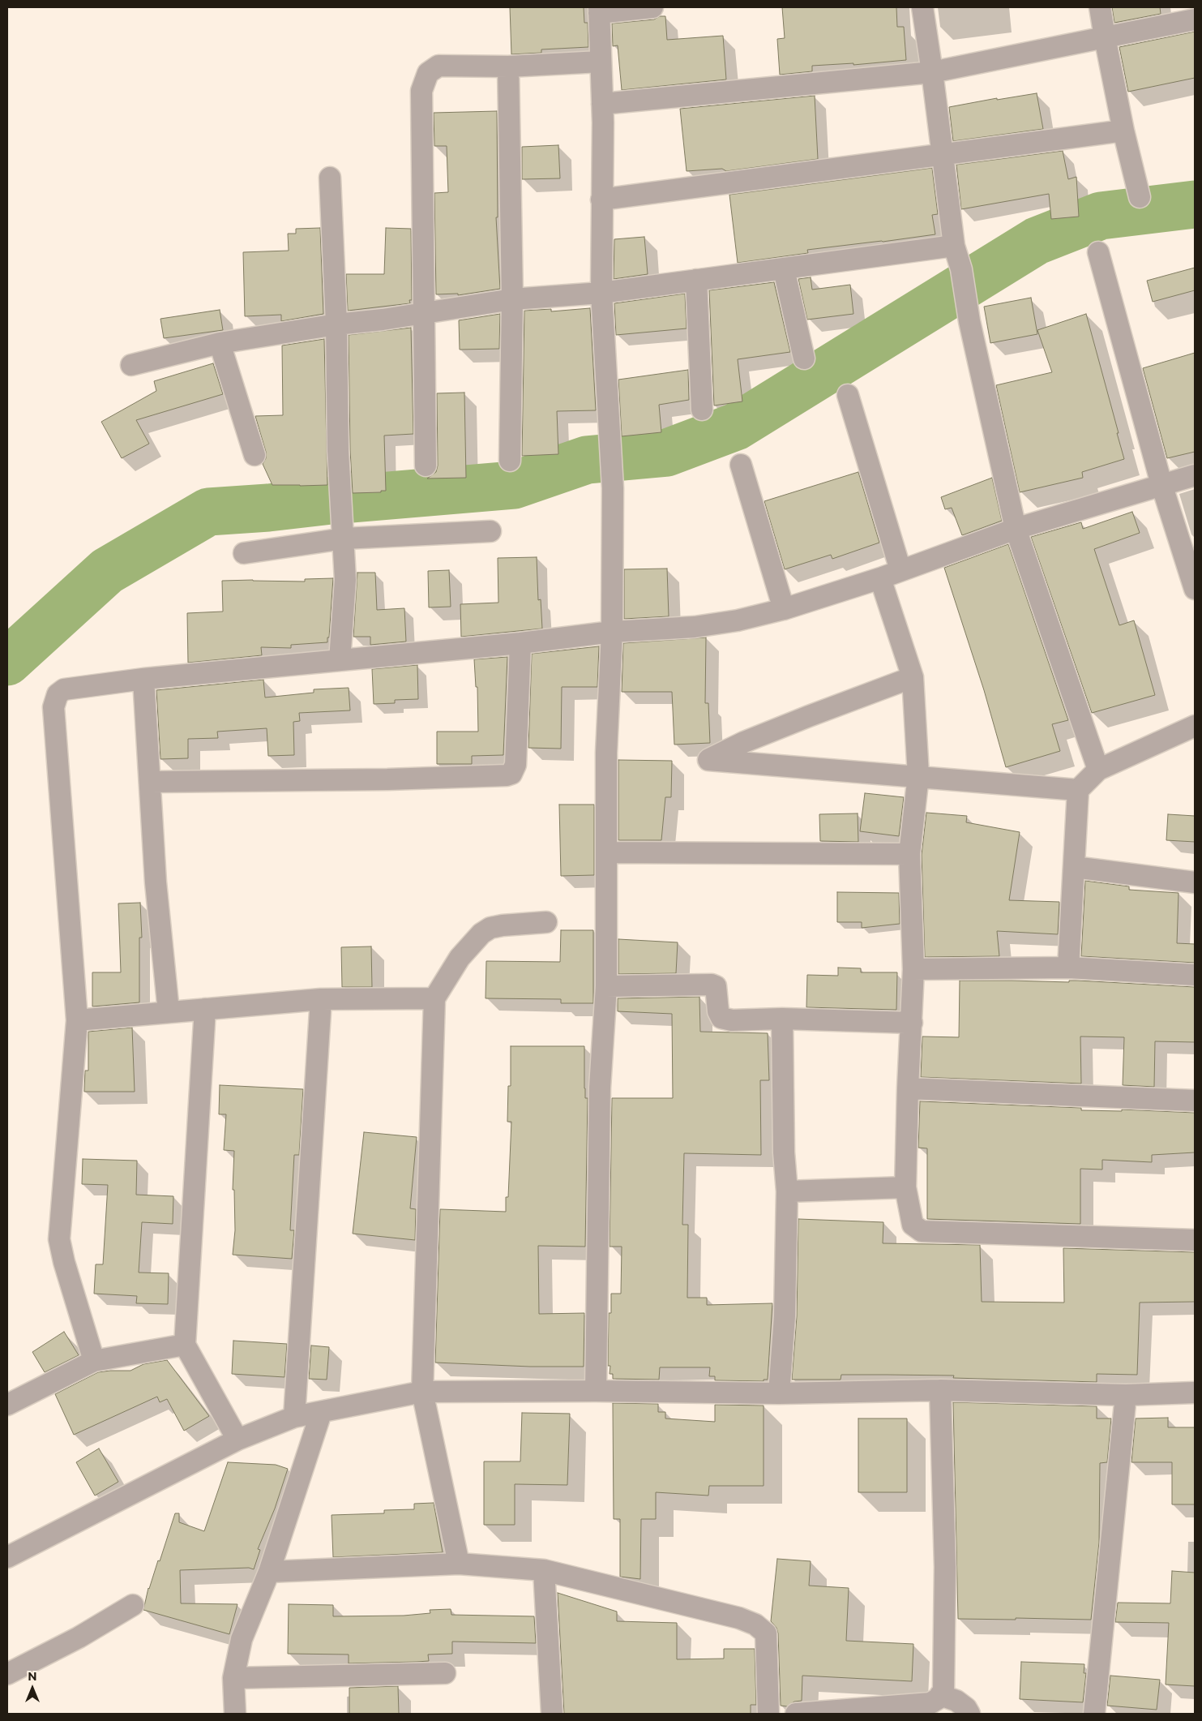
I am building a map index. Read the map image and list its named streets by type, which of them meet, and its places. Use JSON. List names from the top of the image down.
{
  "north": "top"
}
